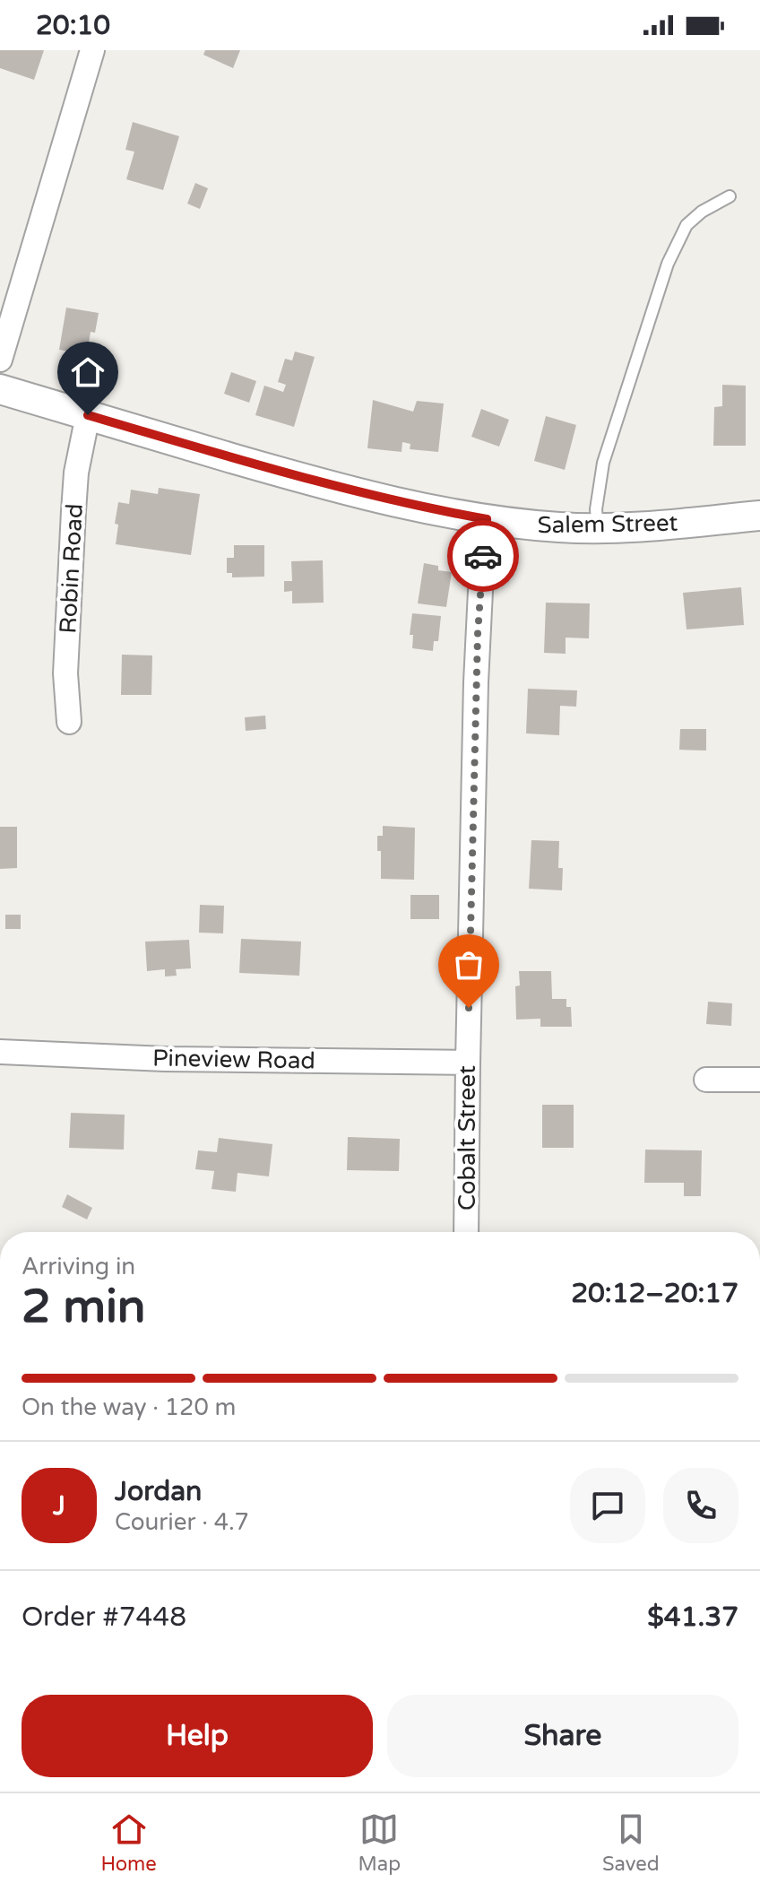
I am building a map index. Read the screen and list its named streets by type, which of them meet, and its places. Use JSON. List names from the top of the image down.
{
  "streets": {
    "street": [
      "Salem Street",
      "Robin Road",
      "Pineview Road",
      "Cobalt Street"
    ]
  },
  "crossings": [
    ["Salem Street", "Robin Road"],
    ["Salem Street", "Cobalt Street"],
    ["Pineview Road", "Cobalt Street"]
  ],
  "page": {
    "status": "20:10",
    "heading": ["2 min", "Arriving in", "20:12–20:17"],
    "panel": [
      "Jordan",
      "Courier · 4.7",
      "Order #7448",
      "$41.37"
    ],
    "bar": "On the way · 120 m",
    "round": "J",
    "buttons": ["Help", "Share"],
    "tabs": ["Home", "Map", "Saved"]
  }
}
